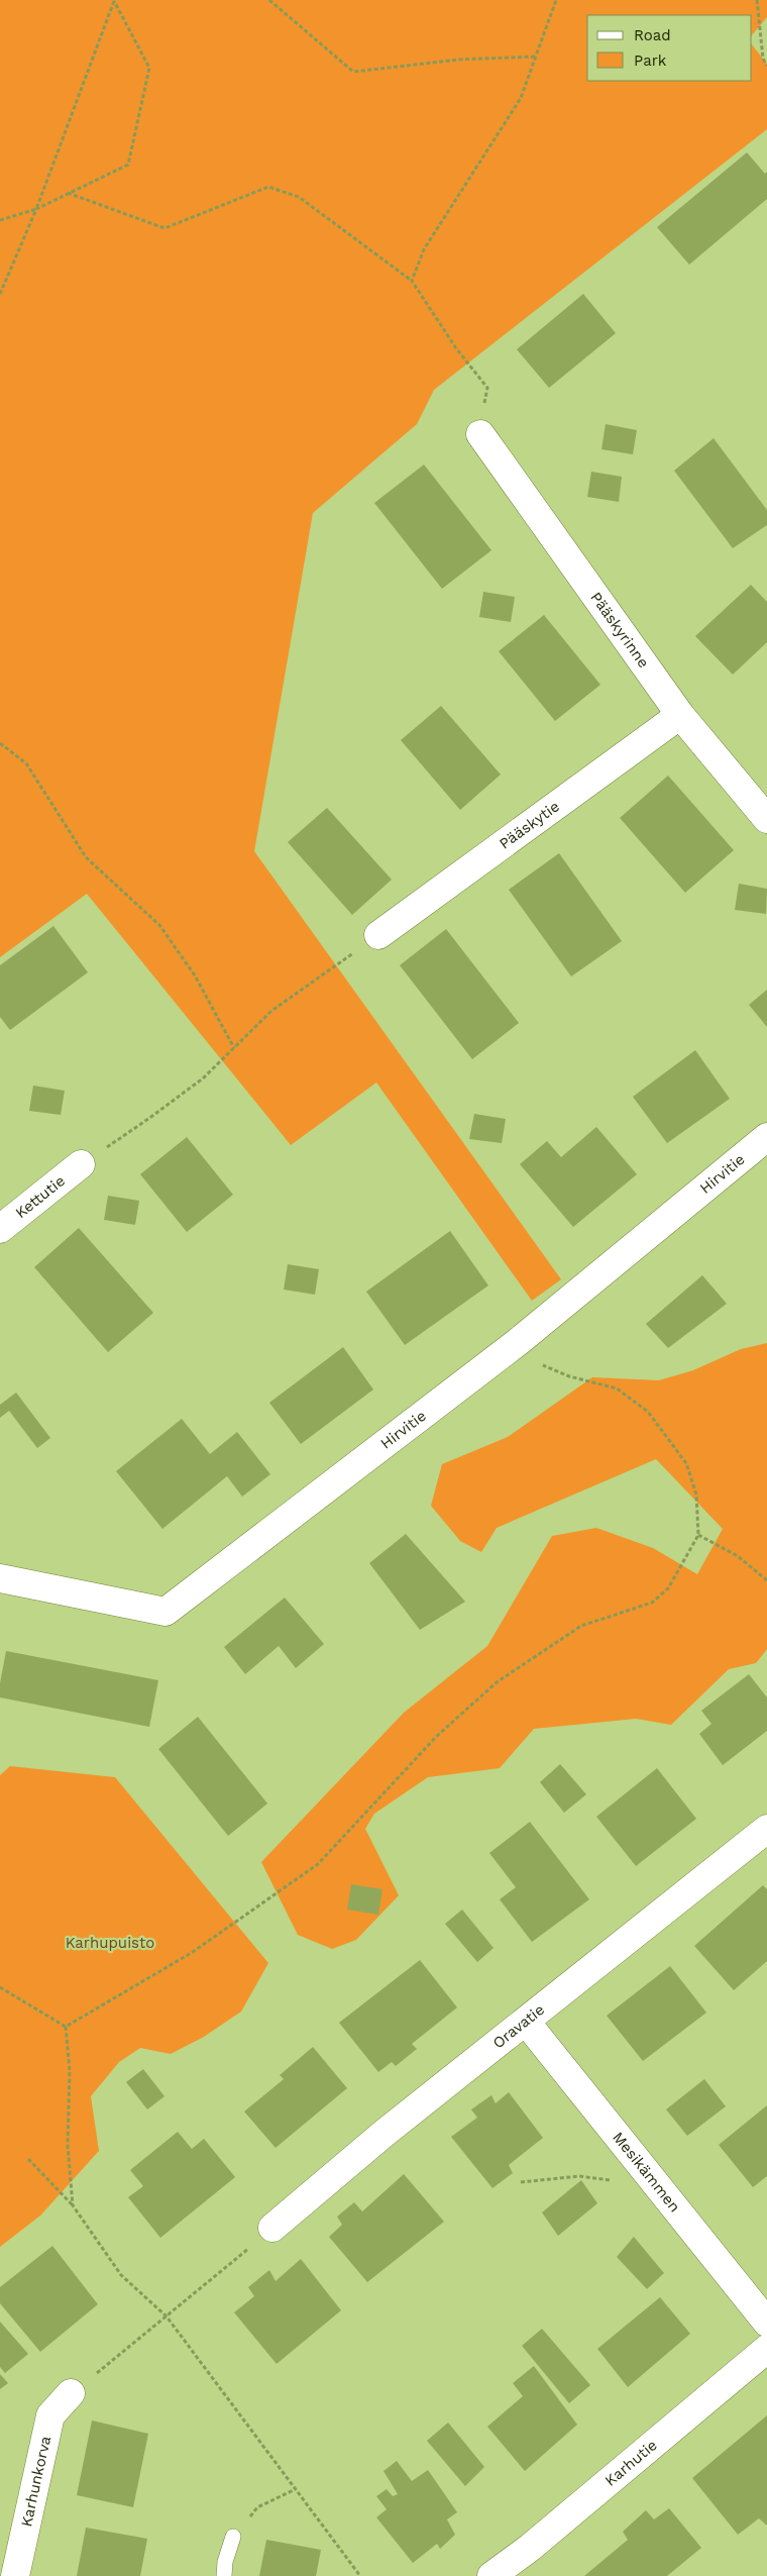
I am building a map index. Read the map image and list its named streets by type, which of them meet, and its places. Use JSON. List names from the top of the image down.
{
  "streets": {
    "street": [
      "Pääskyrinne",
      "Pääskytie",
      "Hirvitie",
      "Kettutie",
      "Oravatie",
      "Mesikämmen",
      "Karhutie",
      "Karhunkorva"
    ]
  },
  "crossings": [
    ["Pääskyrinne", "Pääskytie"],
    ["Oravatie", "Mesikämmen"]
  ],
  "parks": ["Karhupuisto"],
  "legend": ["Road", "Park"]
}
